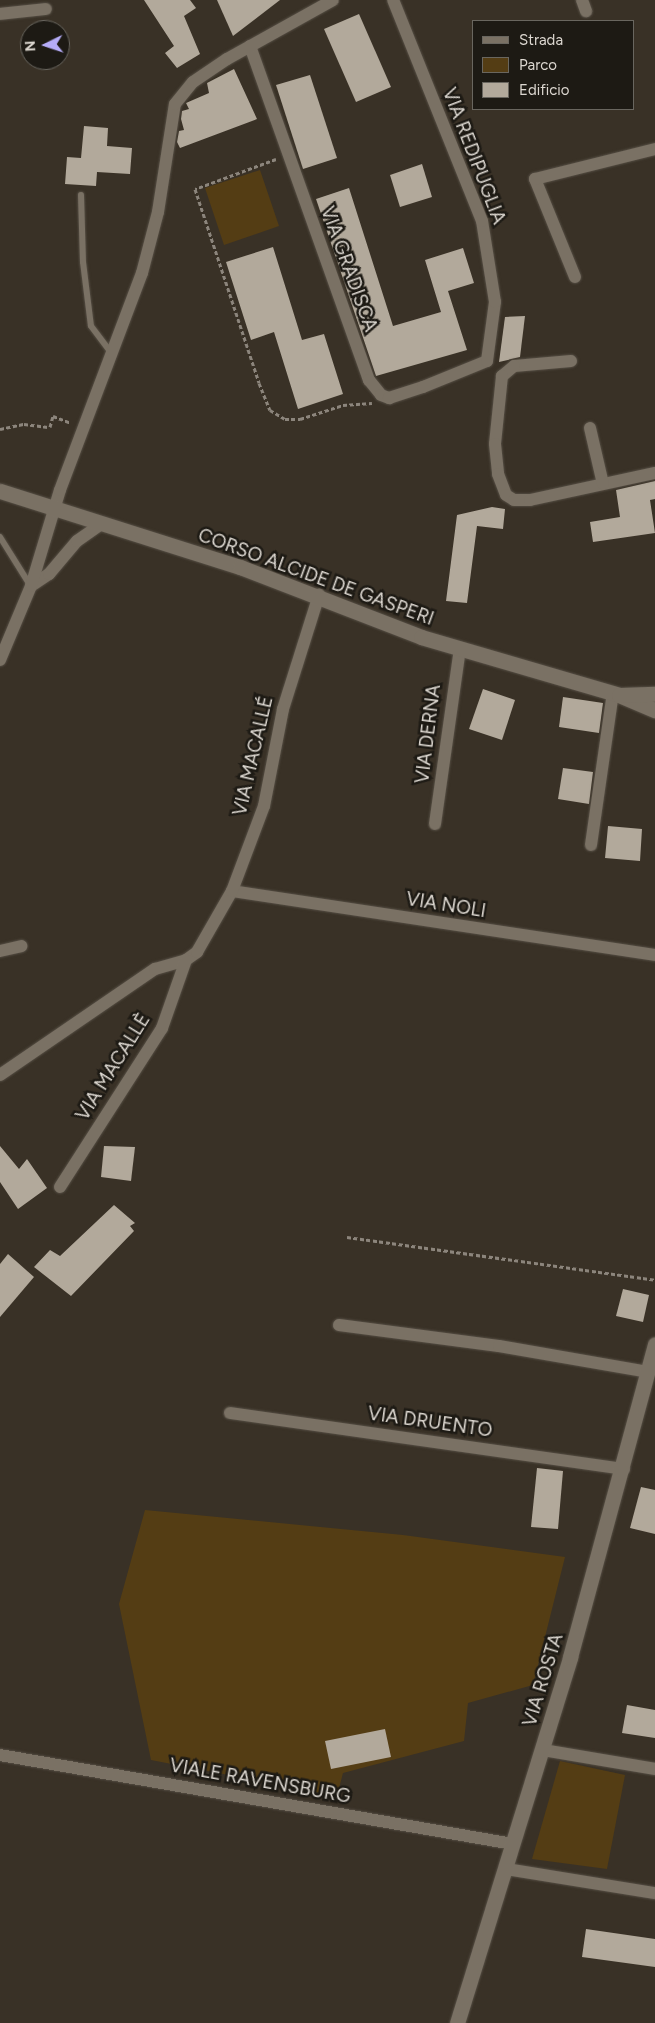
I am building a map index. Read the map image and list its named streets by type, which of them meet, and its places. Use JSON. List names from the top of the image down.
{
  "streets": {
    "street": [
      "VIA REDIPUGLIA",
      "VIA GRADISCA",
      "CORSO ALCIDE DE GASPERI",
      "VIA DERNA",
      "VIA MACALLÉ",
      "VIA NOLI",
      "VIA MACALLÈ",
      "VIA DRUENTO",
      "VIA ROSTA",
      "VIALE RAVENSBURG"
    ]
  },
  "crossings": [
    ["VIA REDIPUGLIA", "VIA GRADISCA"],
    ["CORSO ALCIDE DE GASPERI", "VIA DERNA"],
    ["CORSO ALCIDE DE GASPERI", "VIA MACALLÉ"],
    ["VIA MACALLÉ", "VIA NOLI"],
    ["VIA MACALLÉ", "VIA MACALLÈ"],
    ["VIA DRUENTO", "VIA ROSTA"],
    ["VIA ROSTA", "VIALE RAVENSBURG"]
  ],
  "legend": ["Strada", "Parco", "Edificio"],
  "north": "left"
}
